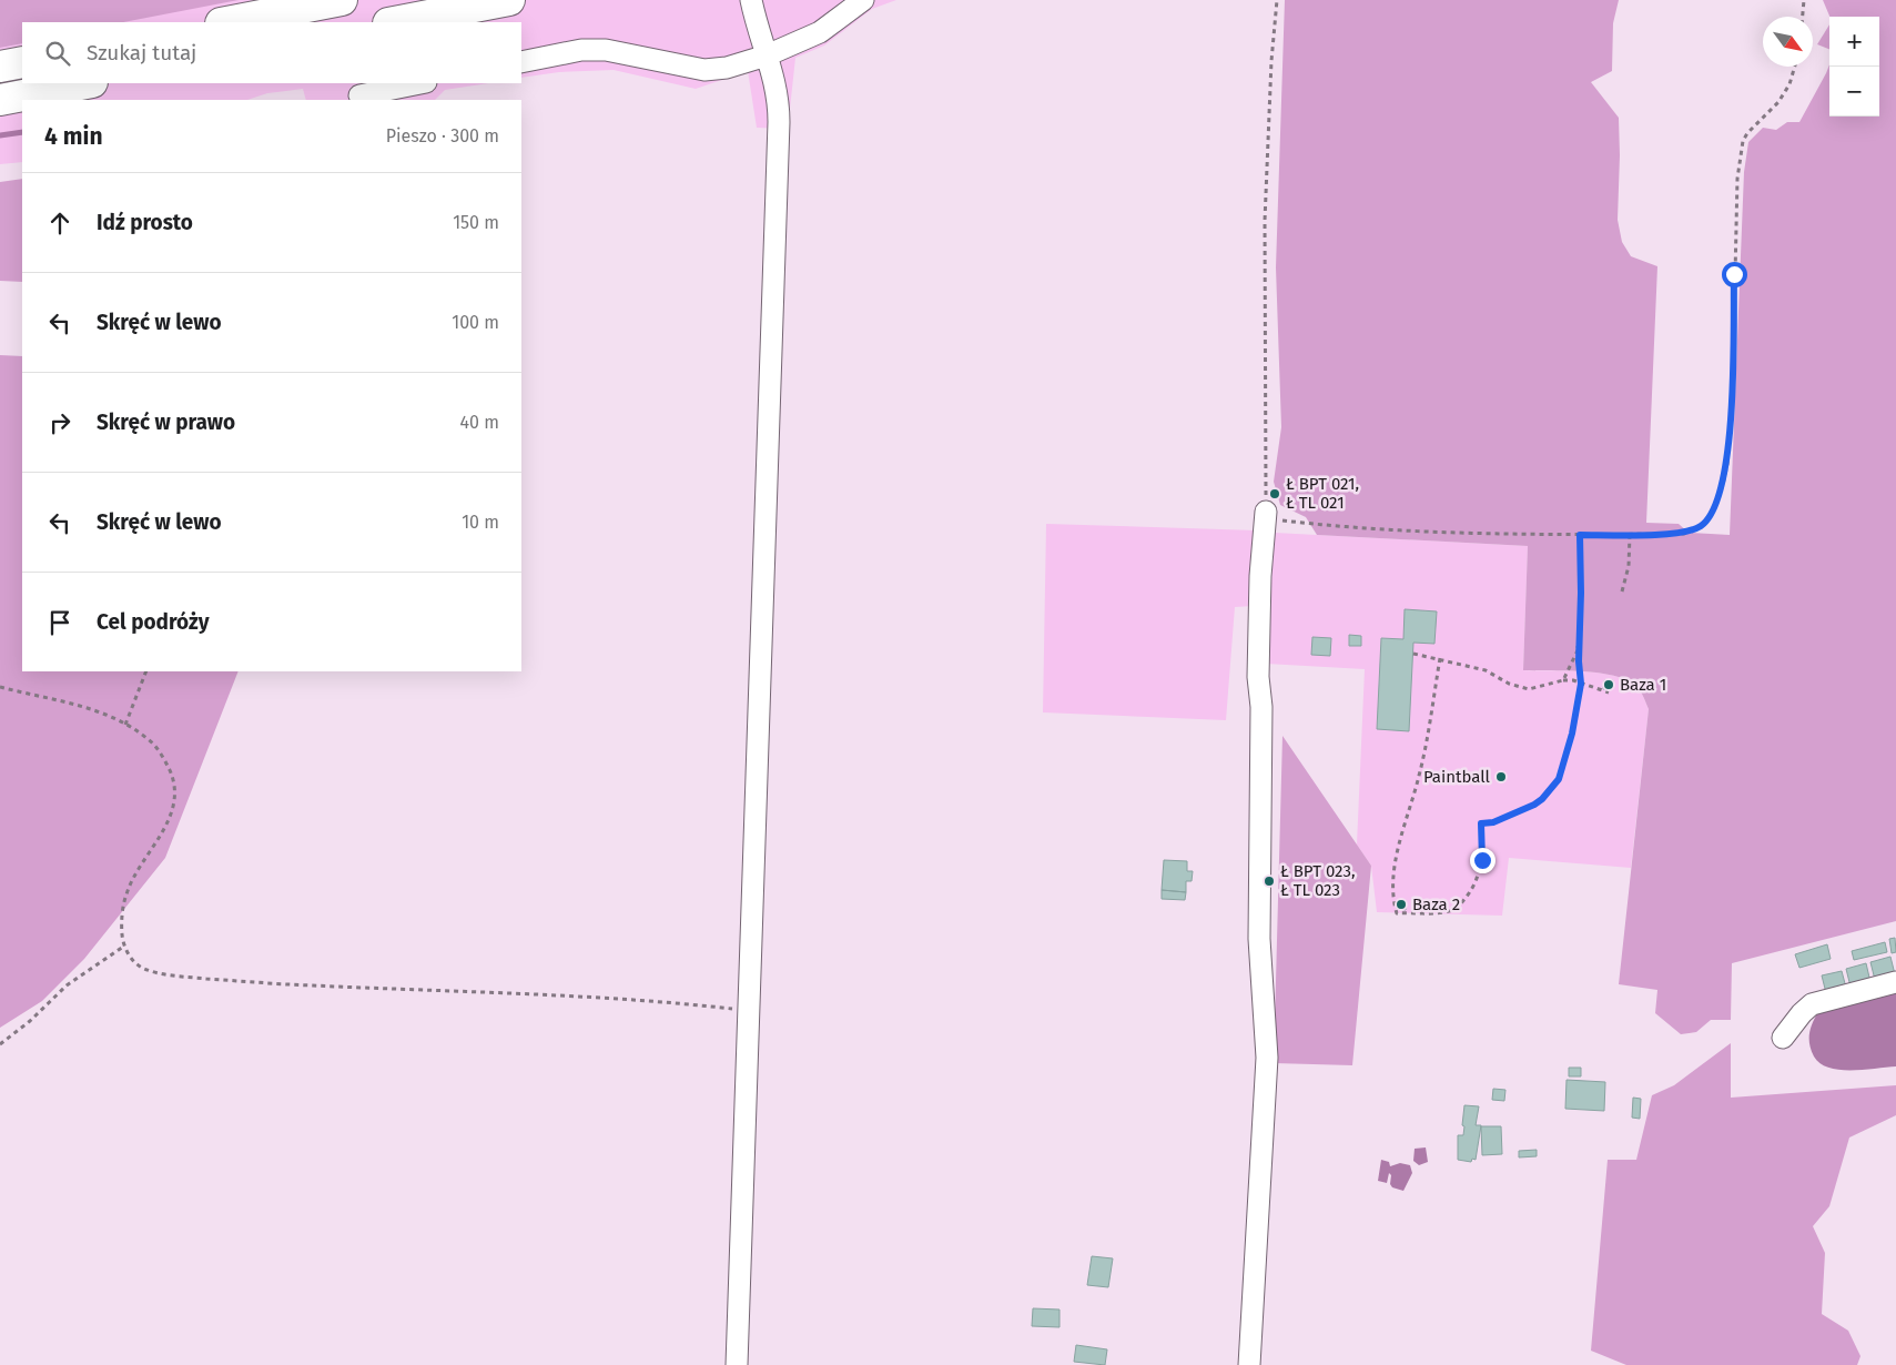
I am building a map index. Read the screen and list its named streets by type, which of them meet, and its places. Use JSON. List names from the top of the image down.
{
  "places": [
    "Ł BPT 021, Ł TL 021",
    "Baza 1",
    "Paintball",
    "Ł BPT 023, Ł TL 023",
    "Baza 2"
  ],
  "north": "bottom right",
  "page": {
    "map_buttons": ["+", "−"],
    "search": "Szukaj tutaj",
    "heading": ["4 min", "Pieszo · 300 m"],
    "list": [
      ["Idź prosto", "150 m"],
      ["Skręć w lewo", "100 m"],
      ["Skręć w prawo", "40 m"],
      ["Skręć w lewo", "10 m"],
      "Cel podróży"
    ]
  }
}
